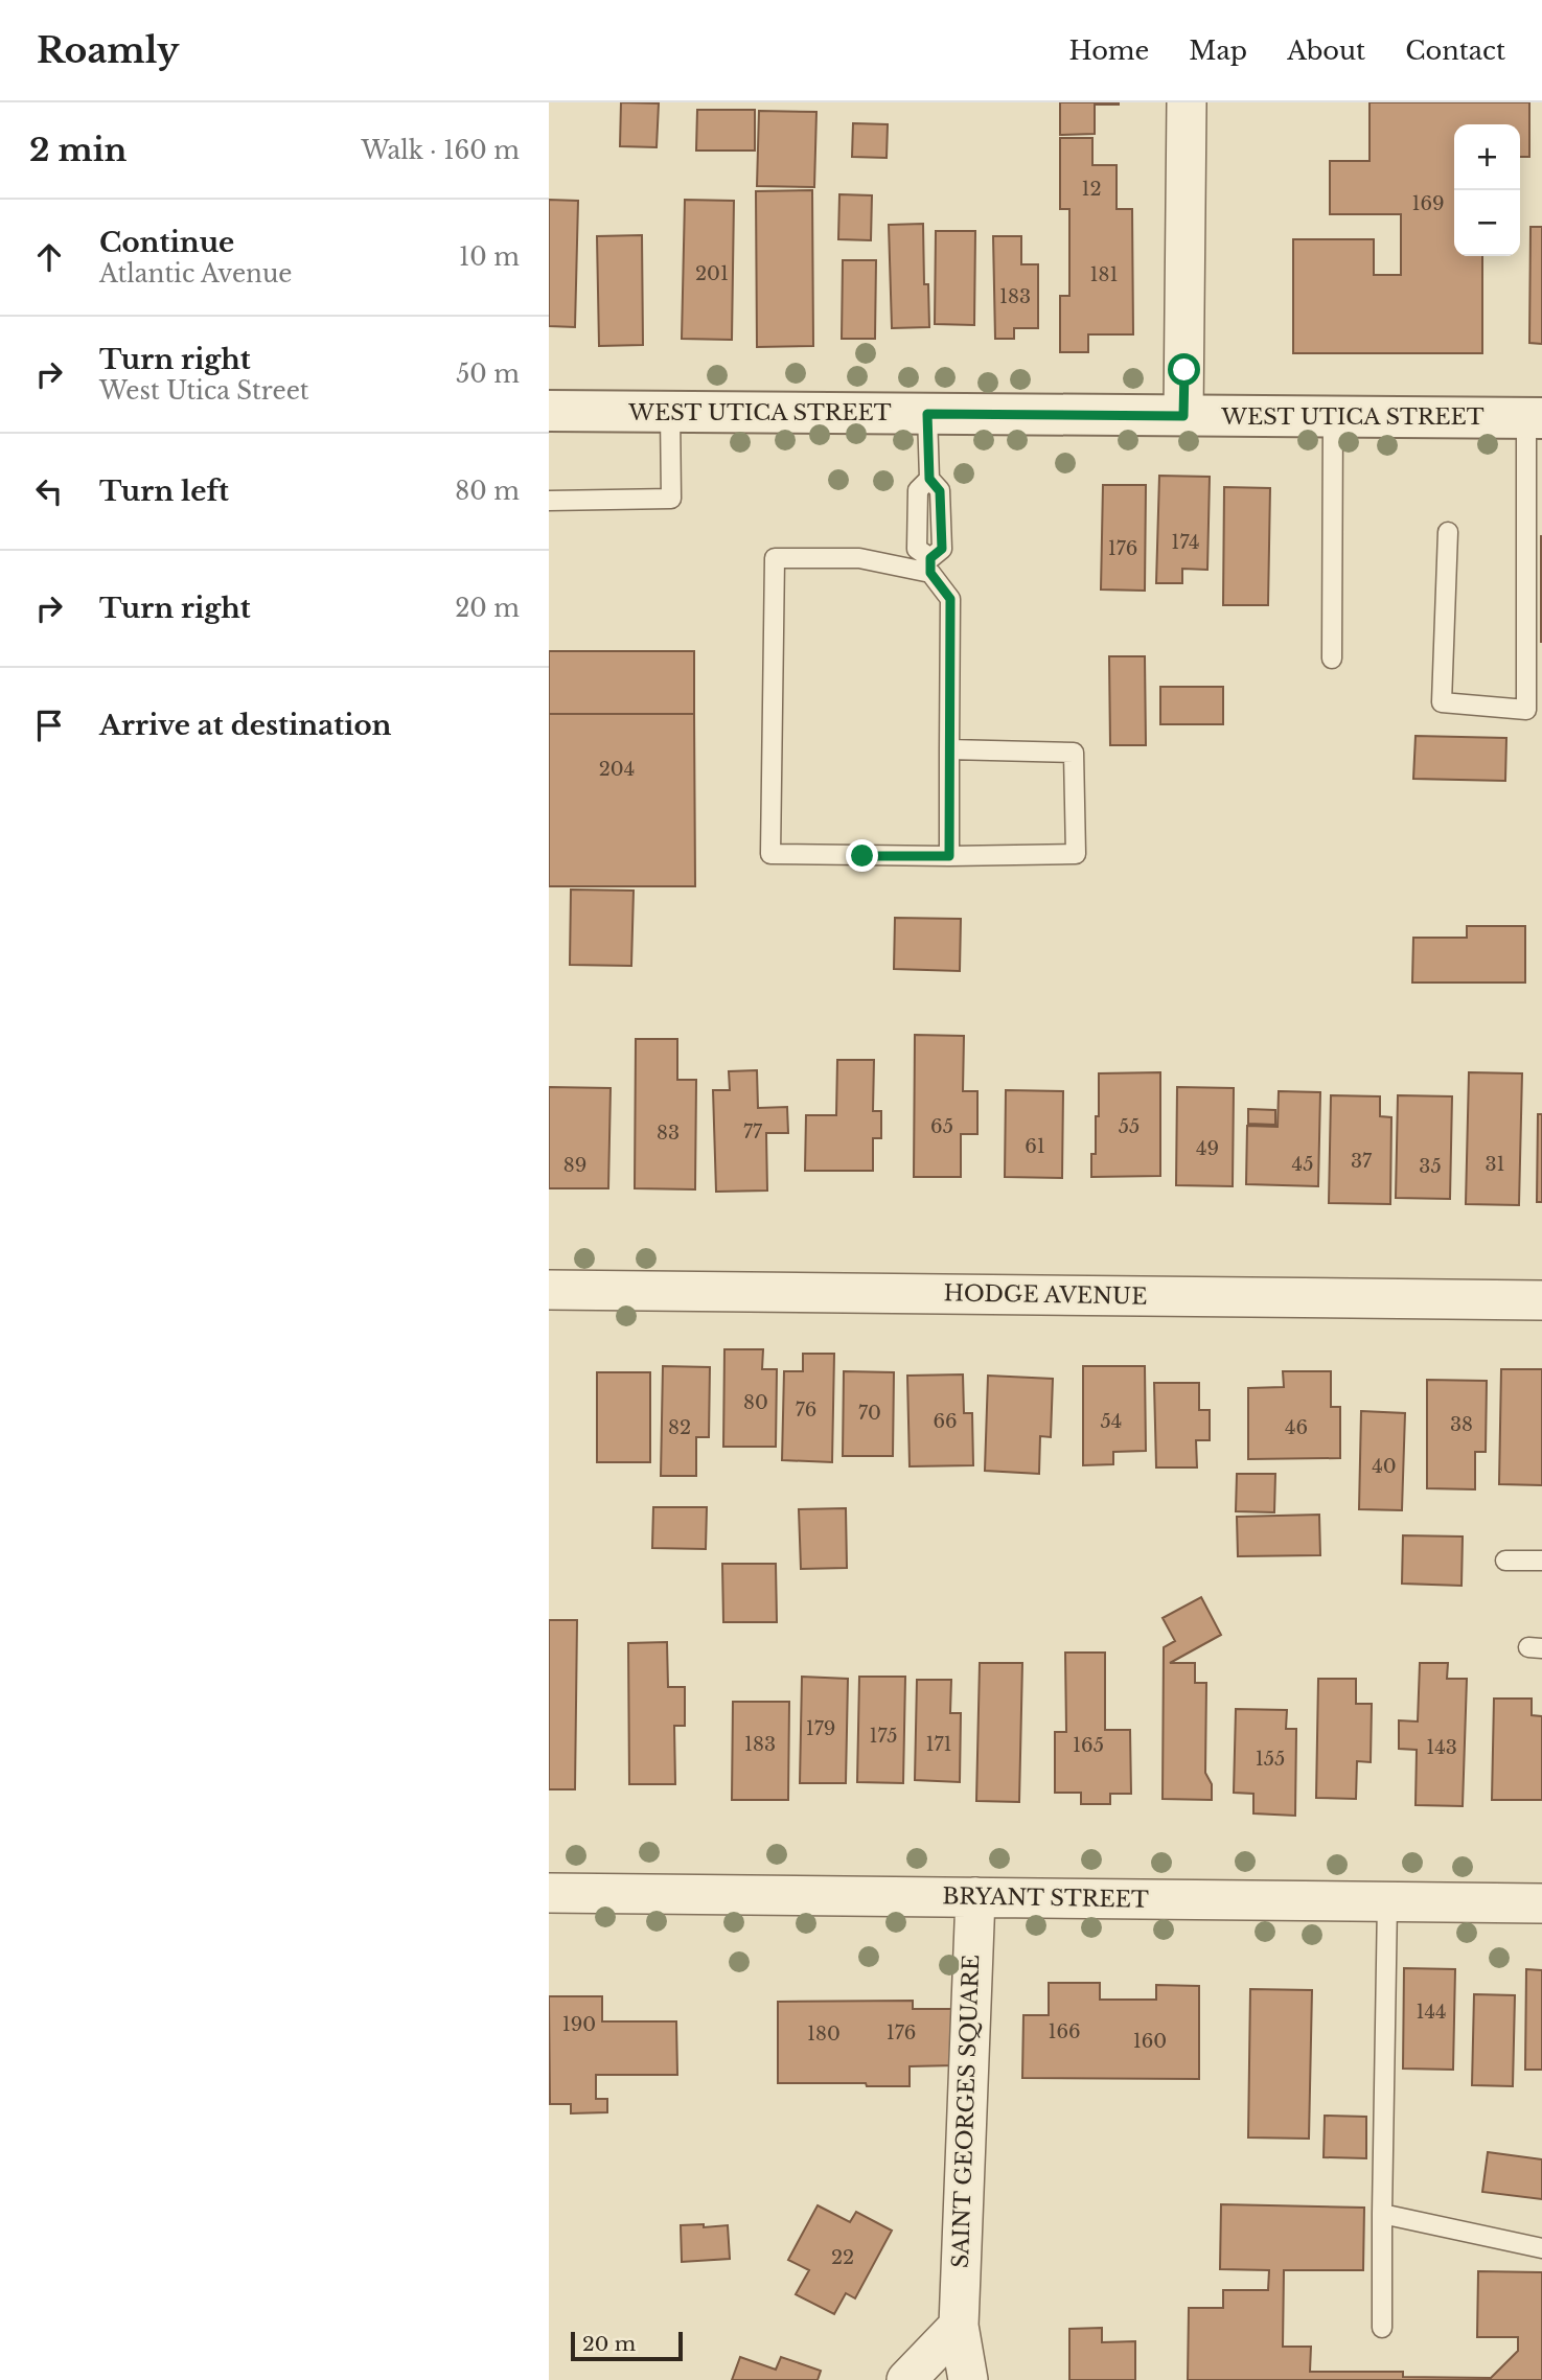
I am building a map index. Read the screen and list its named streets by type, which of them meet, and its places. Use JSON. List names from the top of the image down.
{
  "streets": {
    "street": [
      "WEST UTICA STREET",
      "HODGE AVENUE",
      "BRYANT STREET",
      "SAINT GEORGES SQUARE"
    ]
  },
  "crossings": [
    ["BRYANT STREET", "SAINT GEORGES SQUARE"]
  ],
  "house_numbers": [
    "12",
    "169",
    "201",
    "181",
    "183",
    "174",
    "176",
    "204",
    "65",
    "55",
    "77",
    "83",
    "61",
    "49",
    "37",
    "45",
    "31",
    "89",
    "35",
    "80",
    "76",
    "70",
    "66",
    "54",
    "38",
    "82",
    "46",
    "40",
    "179",
    "175",
    "183",
    "171",
    "165",
    "143",
    "155",
    "144",
    "190",
    "166",
    "176",
    "180",
    "160",
    "22"
  ],
  "scale_bar": "20 m",
  "page": {
    "header": "Roamly",
    "nav": [
      "Home",
      "Map",
      "About",
      "Contact"
    ],
    "heading": ["2 min", "Walk · 160 m"],
    "map_buttons": ["+", "−"],
    "list": [
      ["Continue", "Atlantic Avenue", "10 m"],
      ["Turn right", "West Utica Street", "50 m"],
      ["Turn left", "80 m"],
      ["Turn right", "20 m"],
      "Arrive at destination"
    ],
    "scale": "20 m"
  }
}
